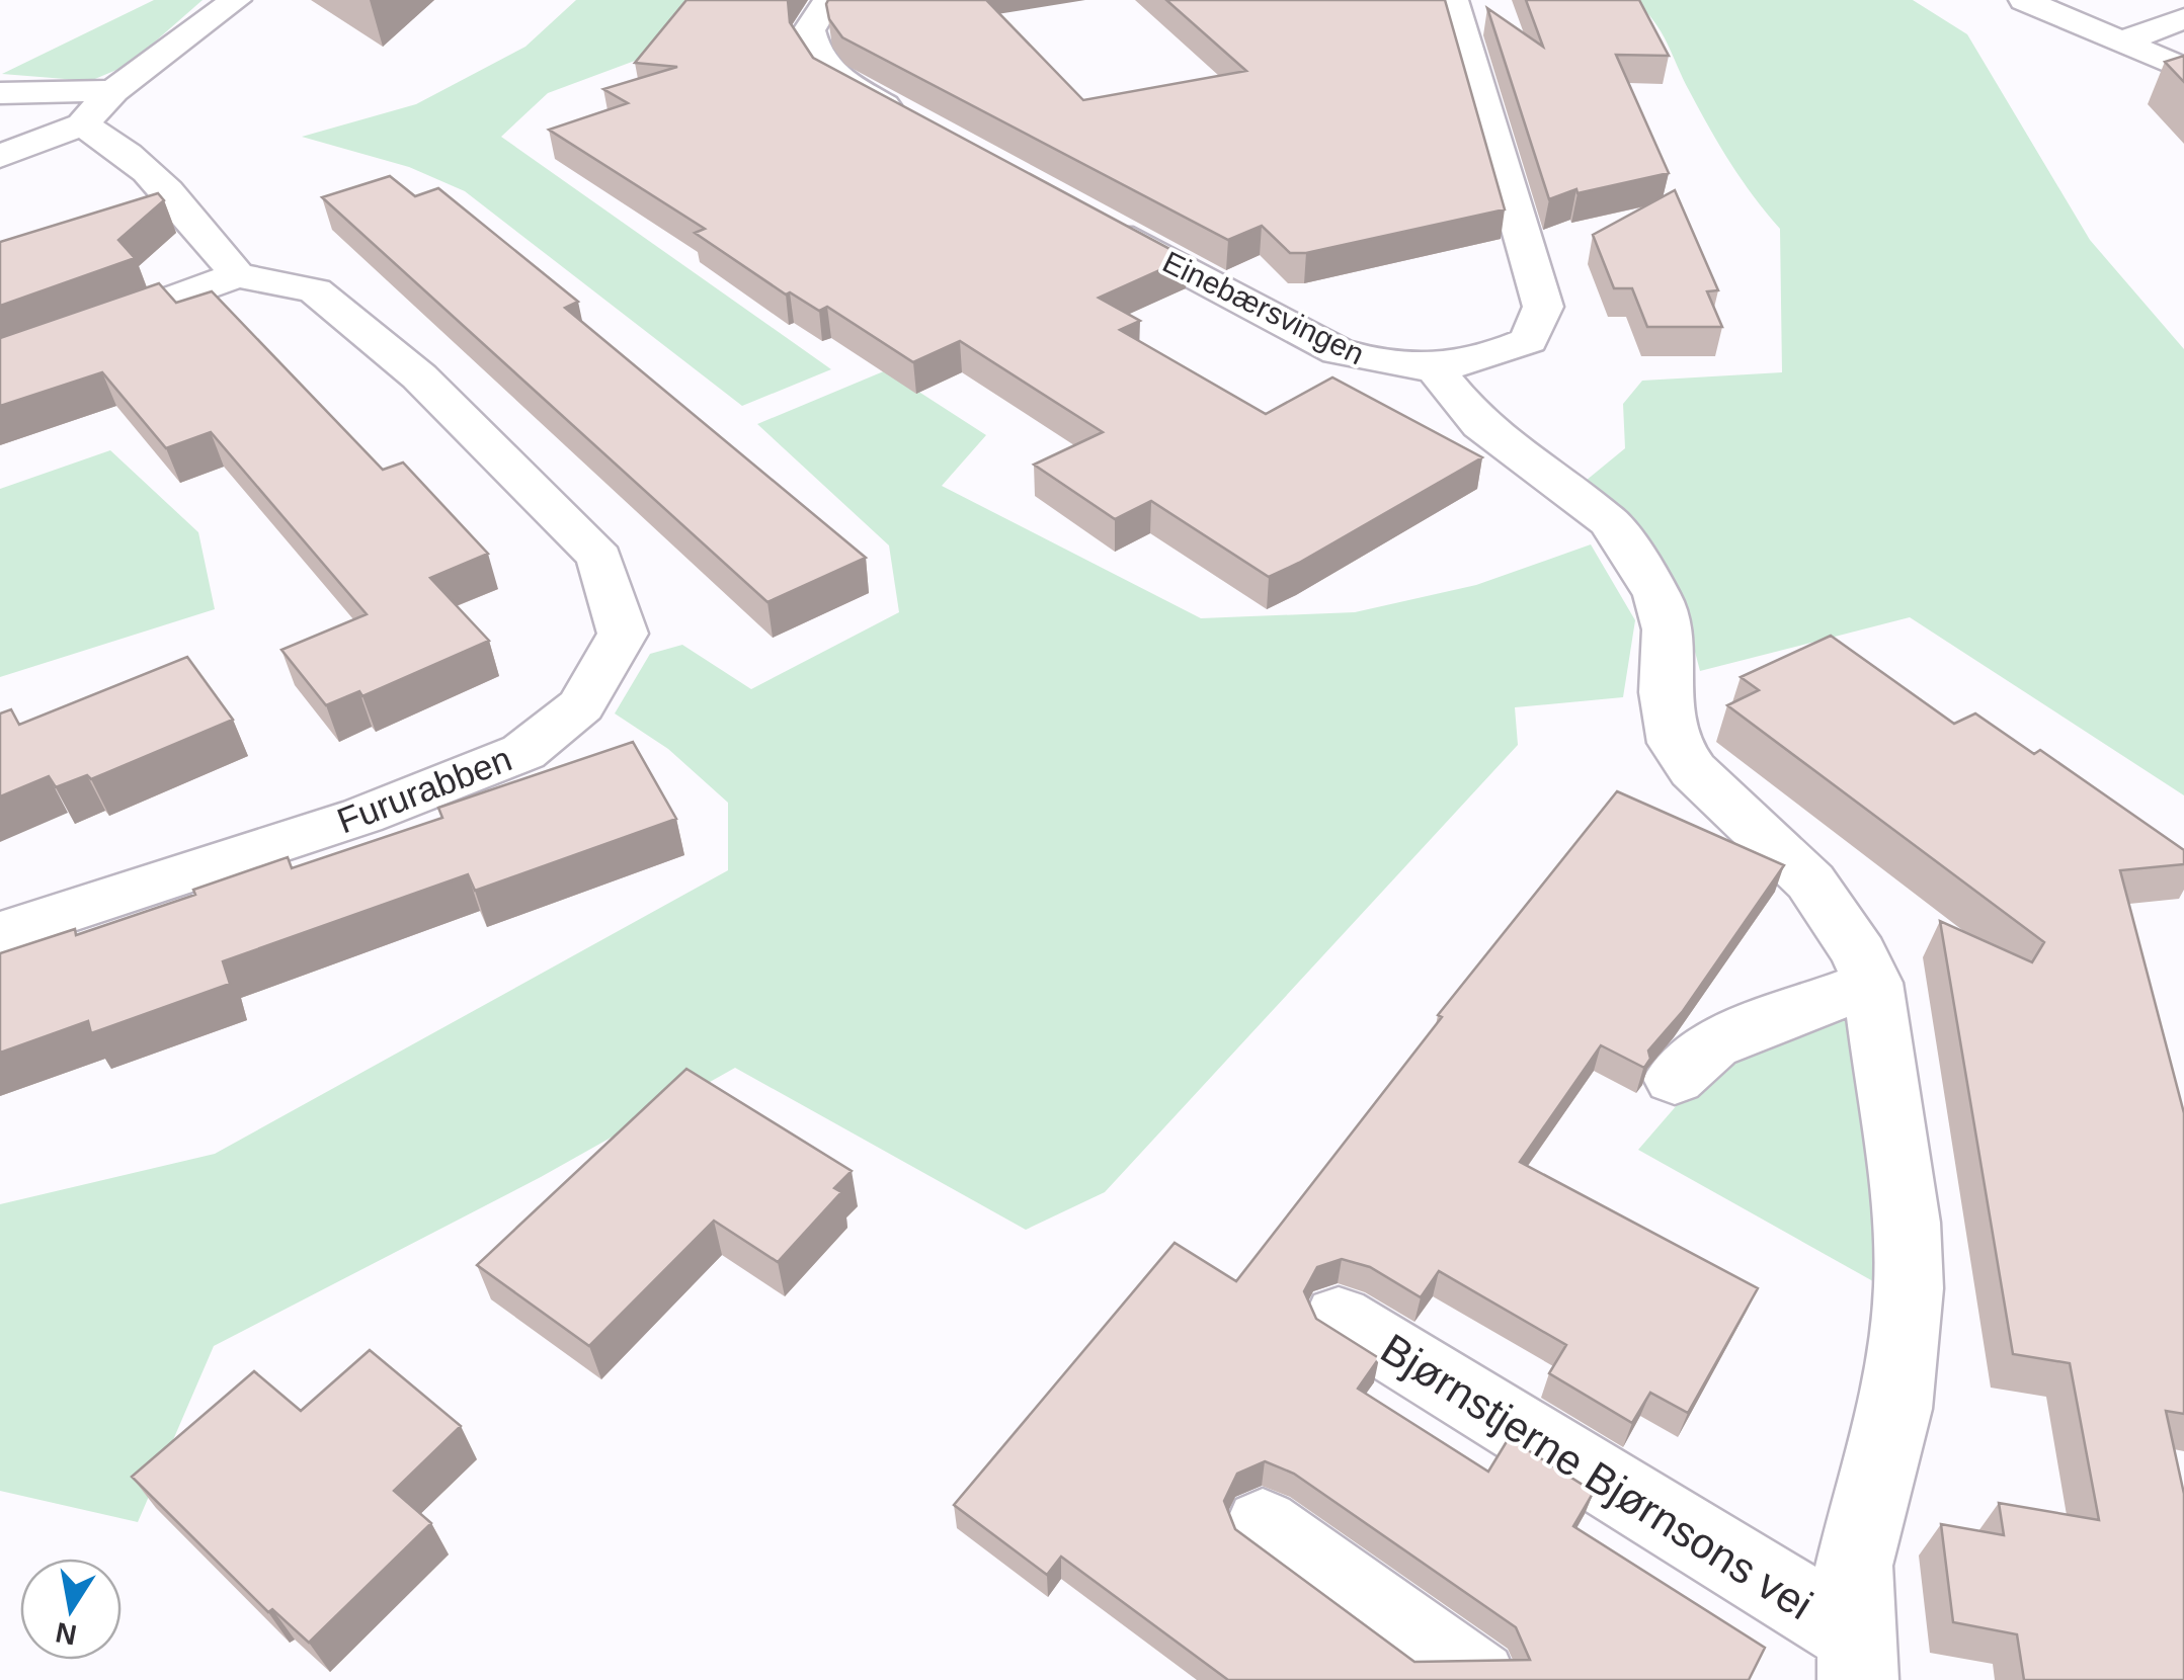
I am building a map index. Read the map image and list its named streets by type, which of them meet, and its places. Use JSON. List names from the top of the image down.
{
  "streets": {
    "street": ["Einebærsvingen", "Fururabben", "Bjørnstjerne Bjørnsons vei"]
  },
  "crossings": [
    ["Einebærsvingen", "Bjørnstjerne Bjørnsons vei"]
  ],
  "north": "bottom"
}
